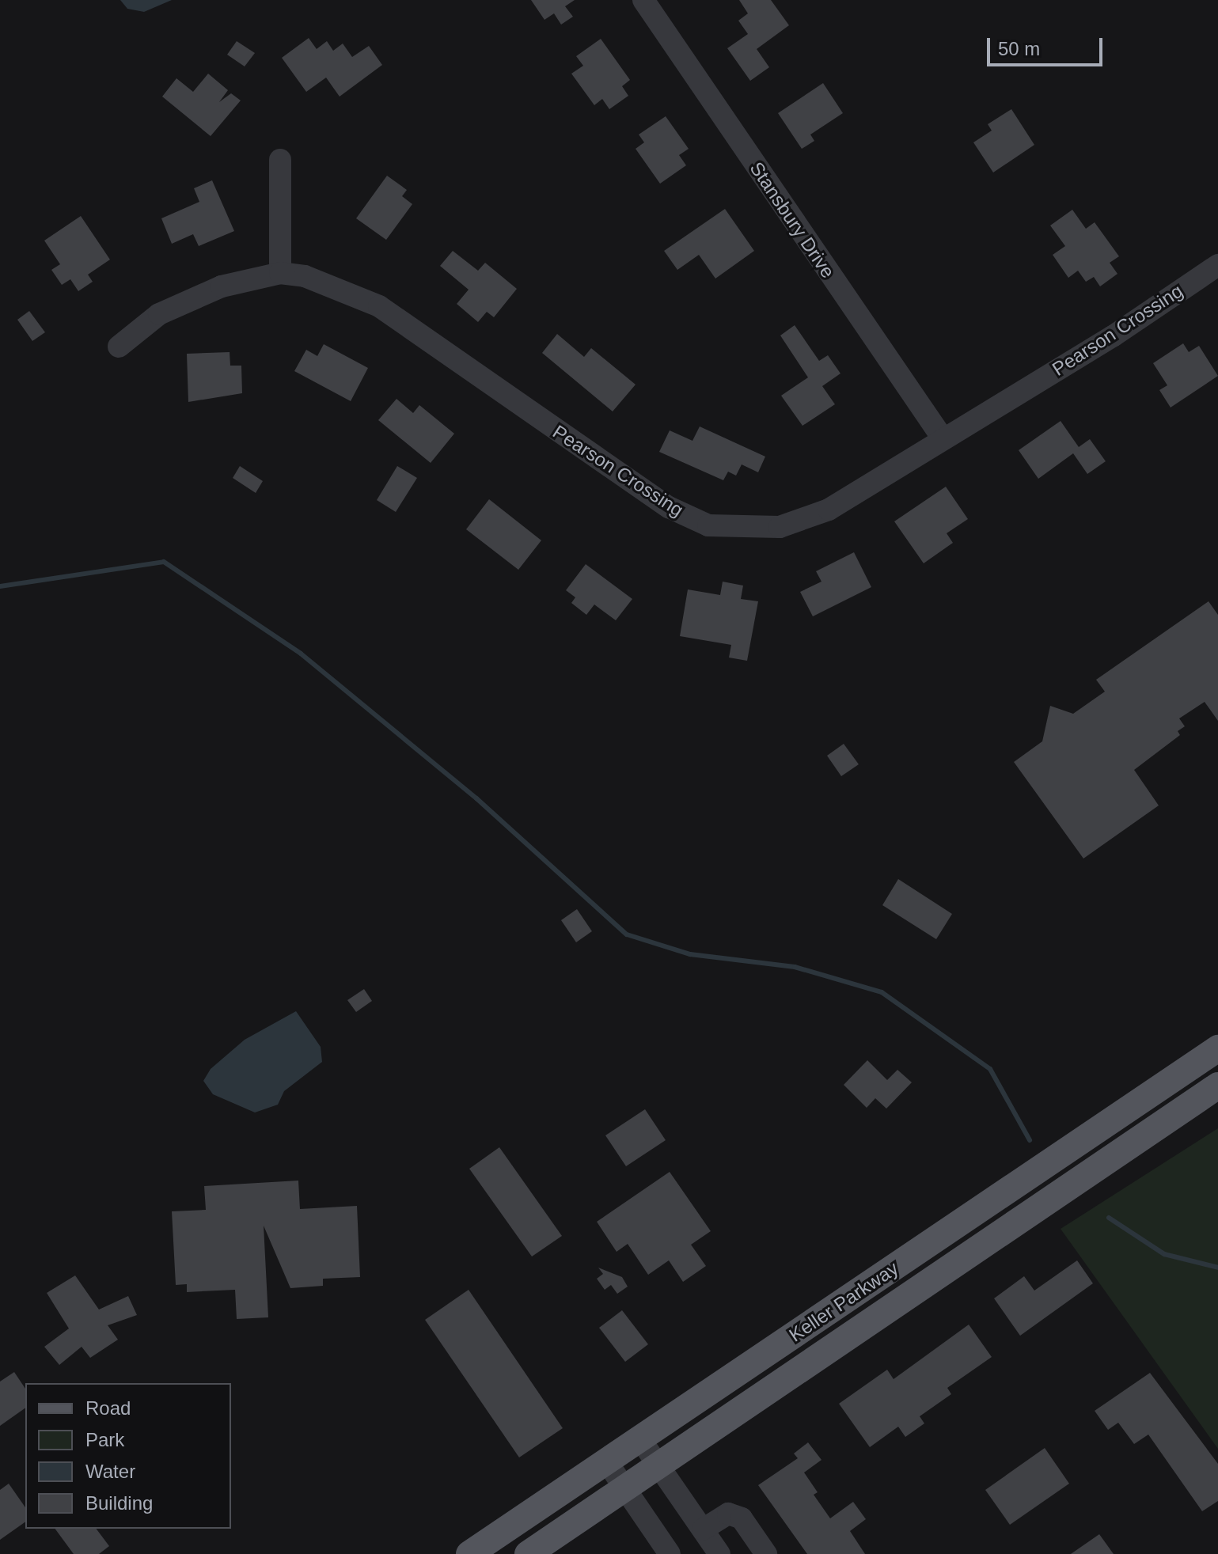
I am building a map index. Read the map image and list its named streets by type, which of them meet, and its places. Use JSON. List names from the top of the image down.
{
  "streets": {
    "main road": ["Keller Parkway"],
    "street": ["Stansbury Drive", "Pearson Crossing"]
  },
  "crossings": [
    ["Stansbury Drive", "Pearson Crossing"]
  ],
  "legend": [
    "Road",
    "Park",
    "Water",
    "Building"
  ],
  "scale_bar": "50 m"
}
